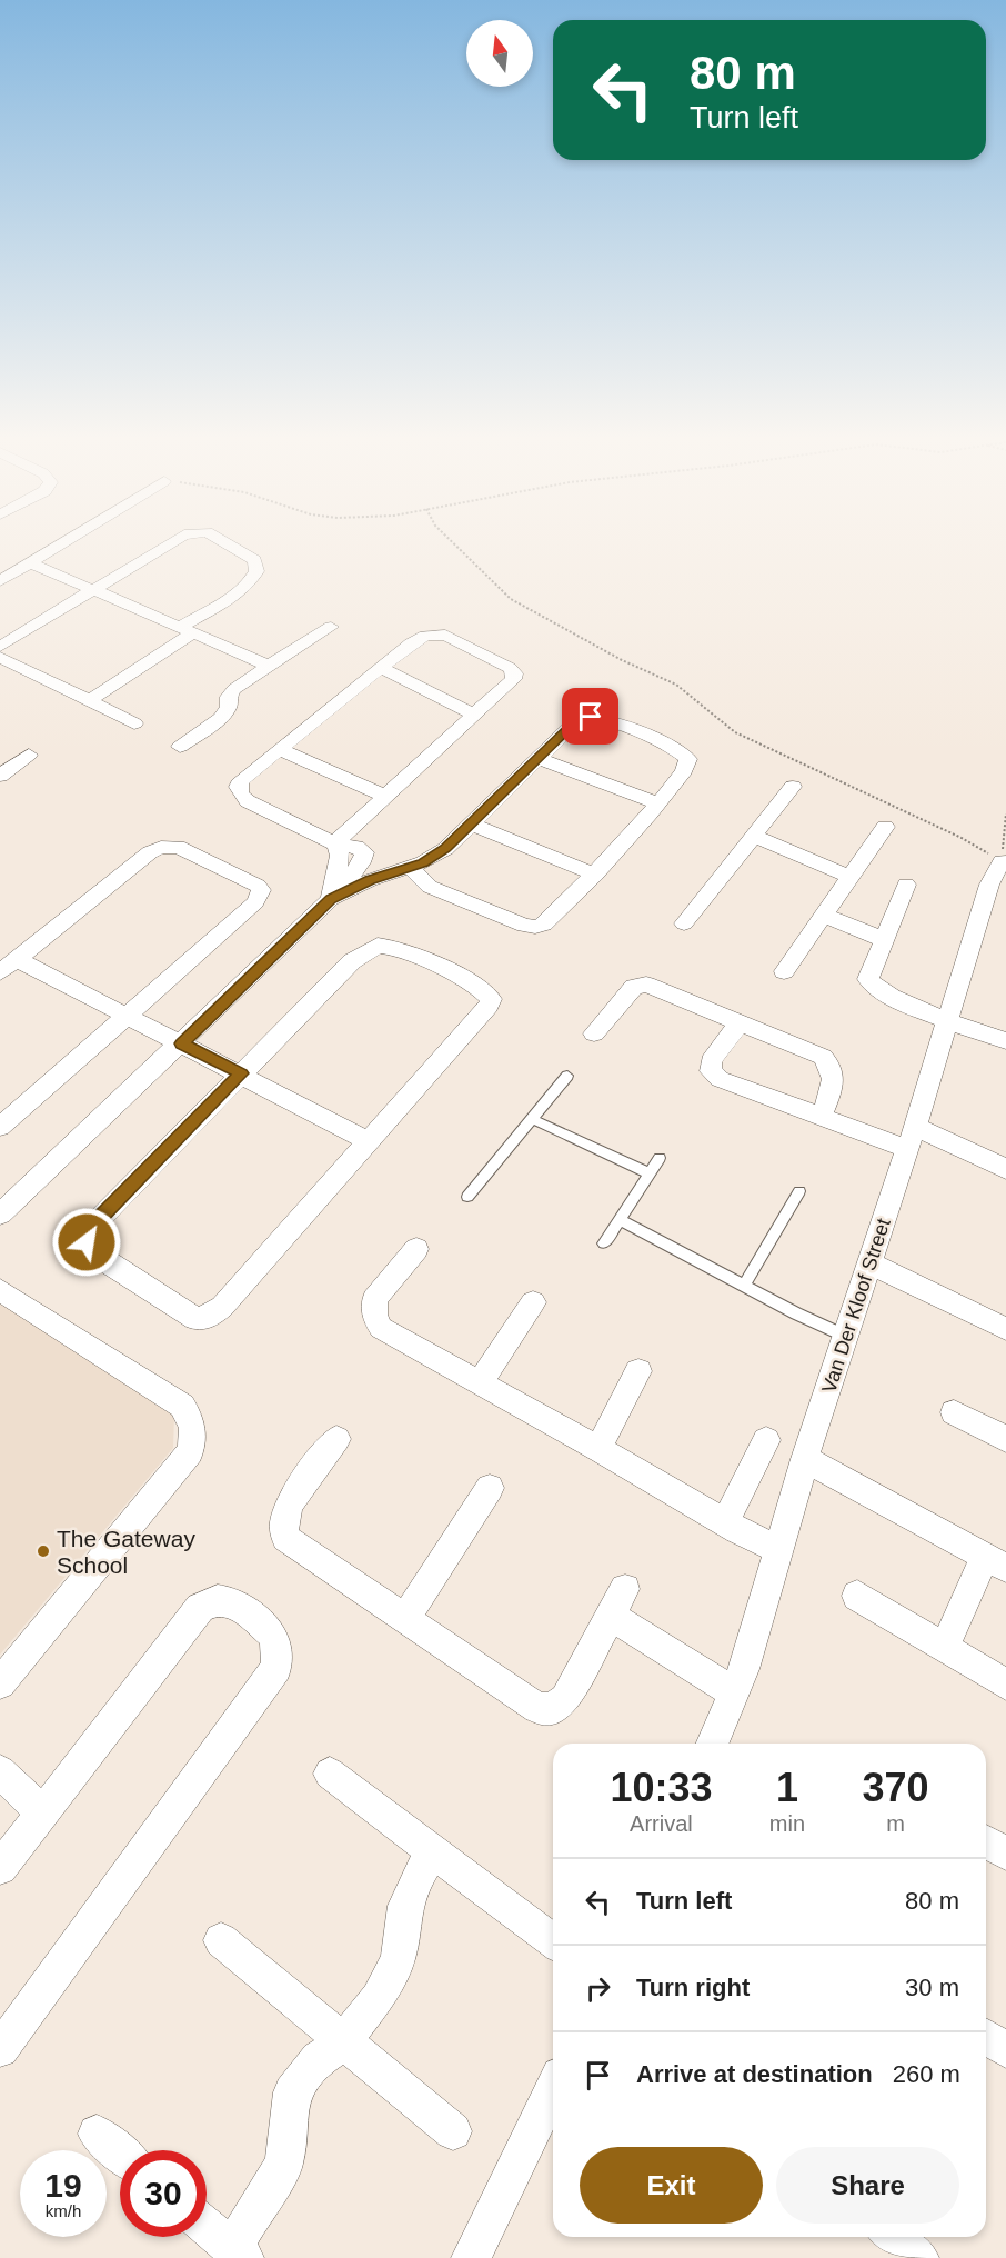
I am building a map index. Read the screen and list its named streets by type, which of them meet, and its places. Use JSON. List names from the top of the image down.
{
  "streets": {
    "street": ["Van Der Kloof Street"]
  },
  "places": ["The Gateway School"],
  "north": "top",
  "page": {
    "turn": ["80 m", "Turn left"],
    "eta": [
      "10:33",
      "Arrival",
      "1",
      "min",
      "370",
      "m"
    ],
    "list": [
      {
        "name": "Turn left",
        "value": "80 m"
      },
      {
        "name": "Turn right",
        "value": "30 m"
      },
      {
        "name": "Arrive at destination",
        "value": "260 m"
      }
    ],
    "buttons": ["Exit", "Share"],
    "speed": "19 km/h",
    "limit": "30"
  }
}
